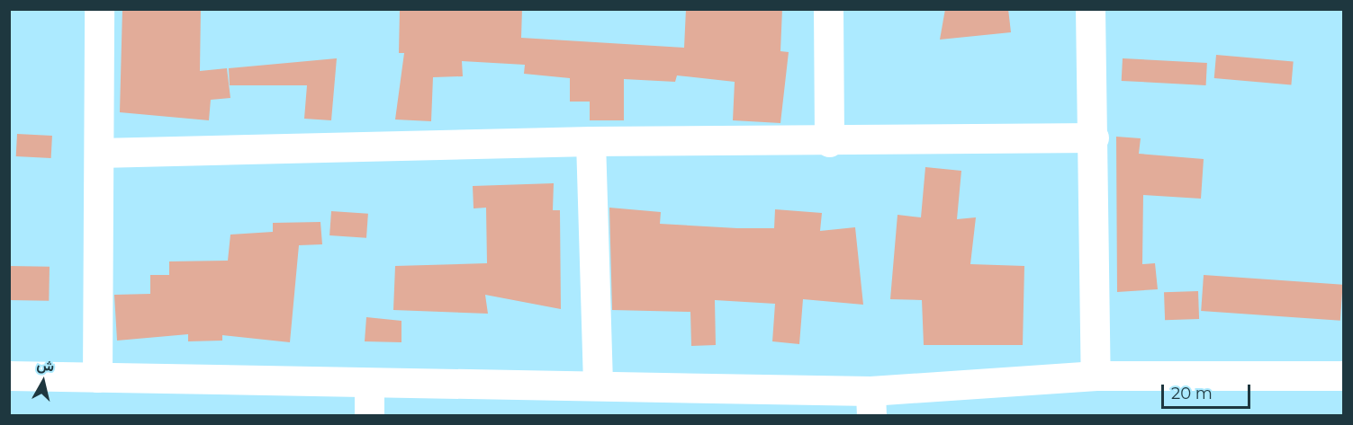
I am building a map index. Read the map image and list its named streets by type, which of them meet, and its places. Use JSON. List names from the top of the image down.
{
  "scale_bar": "20 m",
  "north": "top"
}
